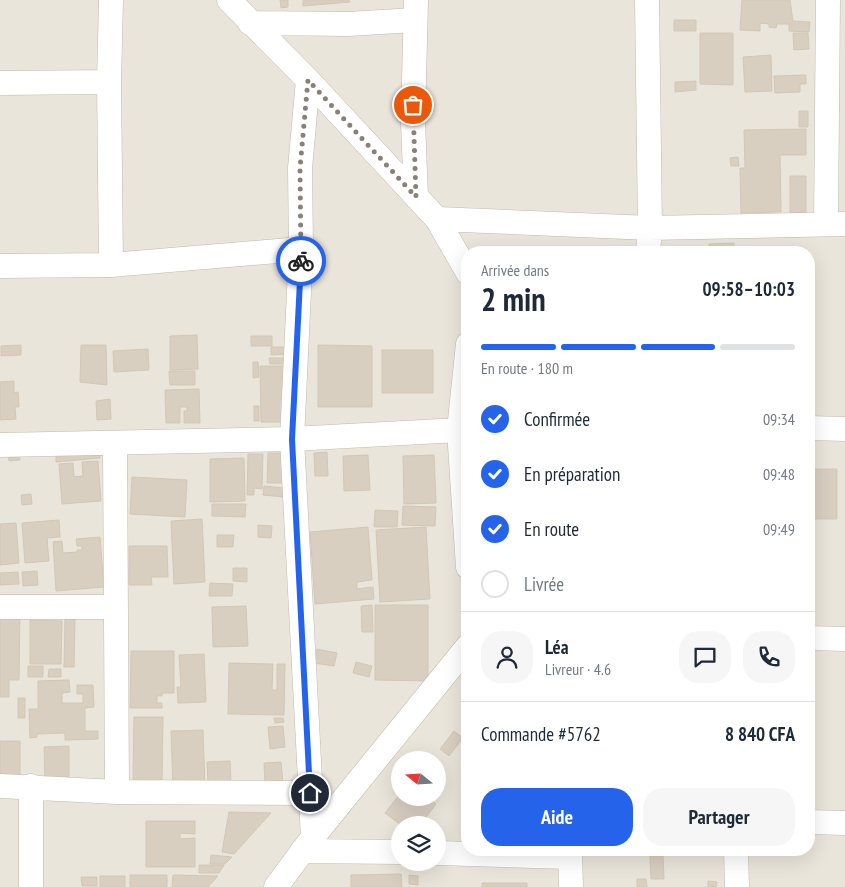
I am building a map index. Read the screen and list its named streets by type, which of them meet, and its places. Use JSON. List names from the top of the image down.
{
  "north": "left",
  "page": {
    "heading": ["2 min", "Arrivée dans", "09:58–10:03"],
    "panel": [
      "Léa",
      "Livreur · 4.6",
      "Commande #5762",
      "8 840 CFA"
    ],
    "bar": "En route · 180 m",
    "list": [
      ["Confirmée", "09:34"],
      ["En préparation", "09:48"],
      ["En route", "09:49"],
      "Livrée"
    ],
    "buttons": ["Aide", "Partager"]
  }
}
